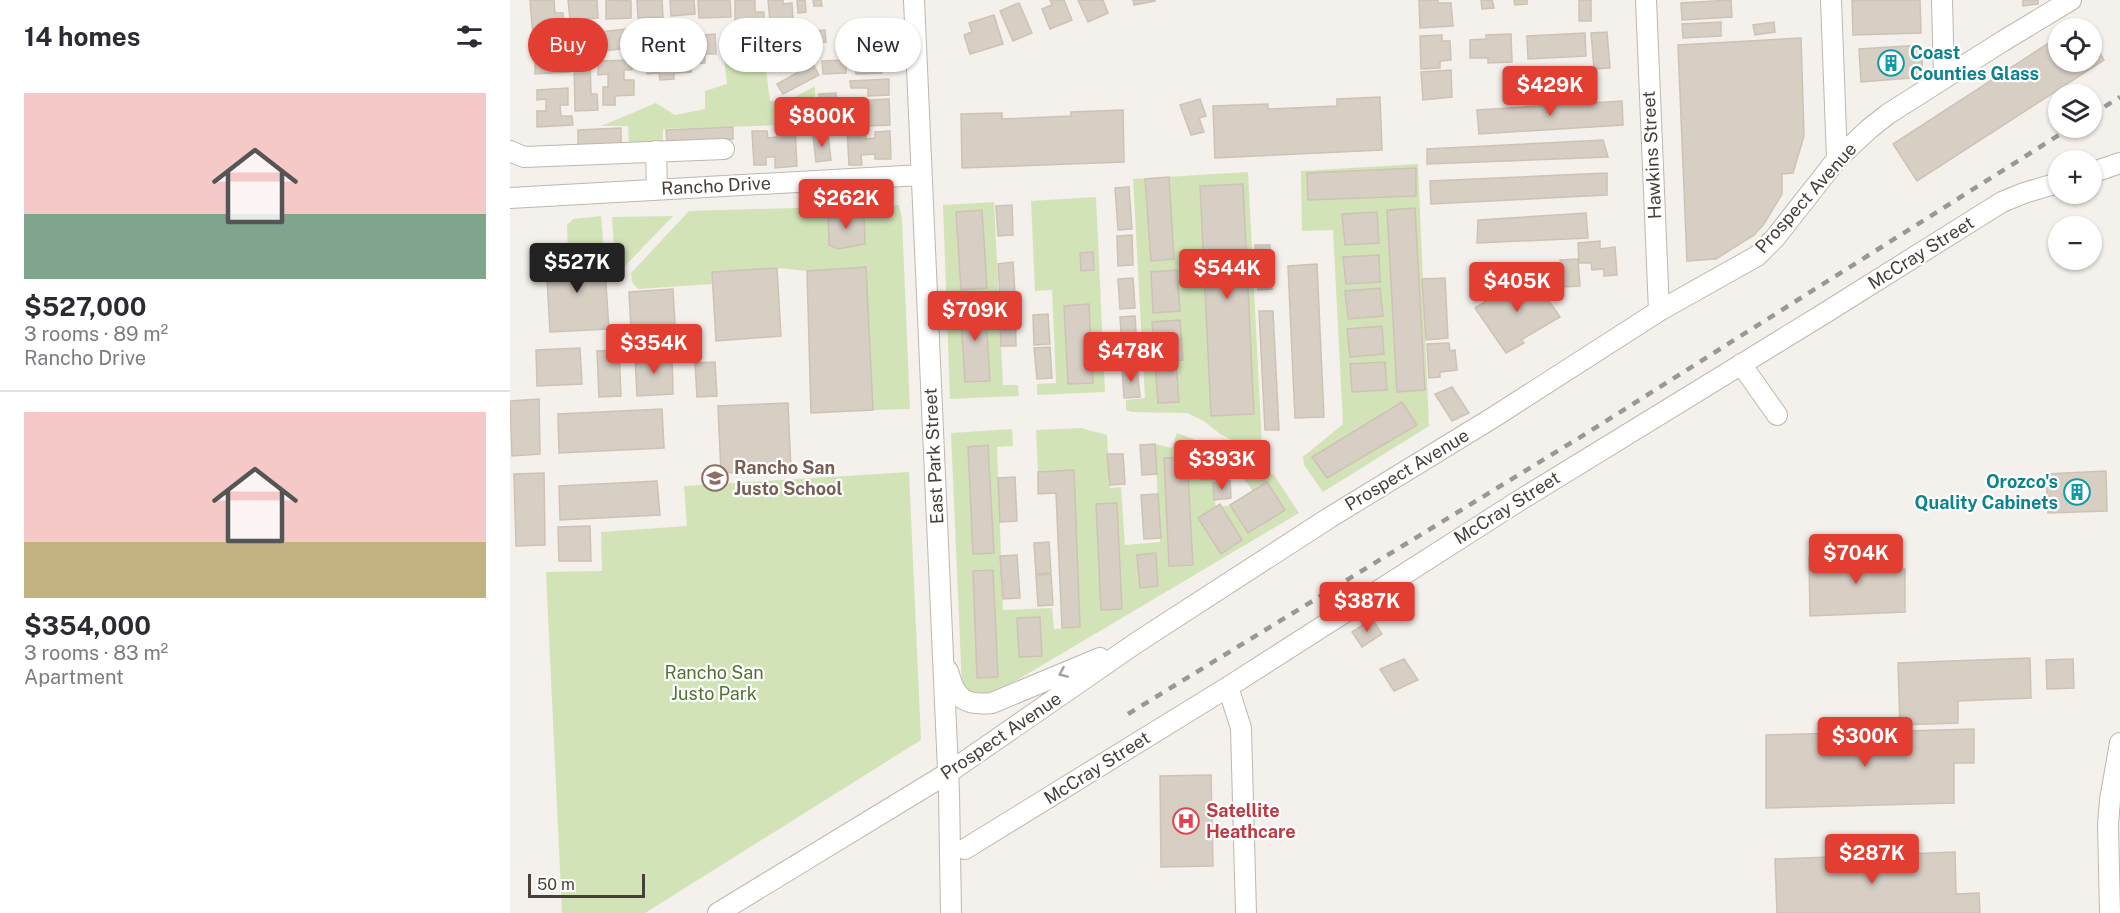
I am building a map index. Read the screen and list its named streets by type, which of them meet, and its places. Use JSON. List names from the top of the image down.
{
  "streets": {
    "street": [
      "Hawkins Street",
      "Rancho Drive",
      "Prospect Avenue",
      "McCray Street",
      "East Park Street"
    ]
  },
  "crossings": [
    ["Hawkins Street", "Prospect Avenue"],
    ["Rancho Drive", "East Park Street"],
    ["Prospect Avenue", "East Park Street"]
  ],
  "parks": ["Rancho San Justo Park"],
  "places": {
    "building": ["Coast Counties Glass", "Orozco's Quality Cabinets"],
    "school or university": ["Rancho San Justo School"],
    "hospital": ["Satellite Heathcare"]
  },
  "scale_bar": "50 m",
  "page": {
    "heading": "14 homes",
    "map_buttons": ["+", "−"],
    "chip": [
      "Buy",
      "Rent",
      "Filters",
      "New"
    ],
    "price": [
      "$429K",
      "$800K",
      "$262K",
      "$527K",
      "$544K",
      "$405K",
      "$709K",
      "$354K",
      "$478K",
      "$393K",
      "$704K",
      "$387K",
      "$300K",
      "$287K"
    ],
    "list": [
      {
        "name": "$527,000",
        "note": "3 rooms · 89 m² · Rancho Drive"
      },
      {
        "name": "$354,000",
        "note": "3 rooms · 83 m² · Apartment"
      }
    ],
    "scale": "50 m"
  }
}
